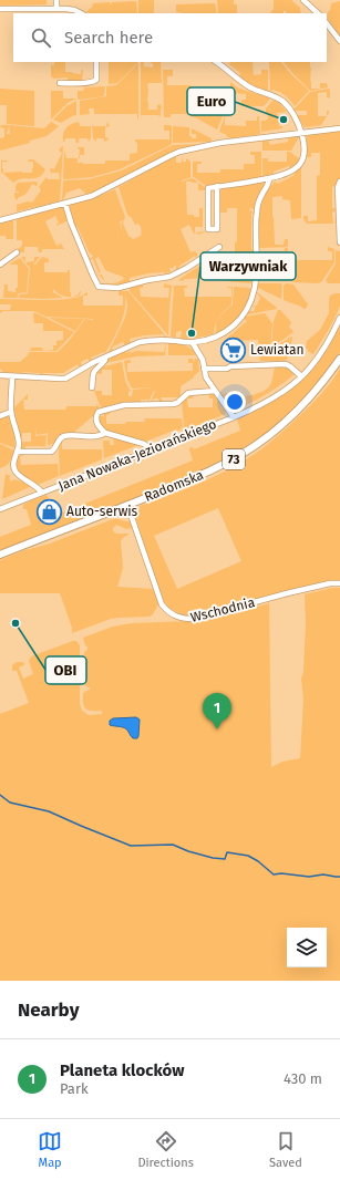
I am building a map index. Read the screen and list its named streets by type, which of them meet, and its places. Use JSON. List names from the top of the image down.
{
  "streets": {
    "main road": ["73", "Radomska"],
    "street": ["Jana Nowaka-Jeziorańskiego", "Wschodnia"]
  },
  "crossings": [
    ["Radomska", "Wschodnia"]
  ],
  "places": {
    "other": ["Euro", "Warzywniak", "OBI"],
    "supermarket": ["Lewiatan"],
    "shop": ["Auto-serwis"]
  },
  "page": {
    "search": "Search here",
    "pins": "1",
    "heading": "Nearby",
    "list": [
      {
        "mark": "1",
        "name": "Planeta klocków",
        "note": "Park",
        "value": "430 m"
      }
    ],
    "nav": ["Map", "Directions", "Saved"]
  }
}
